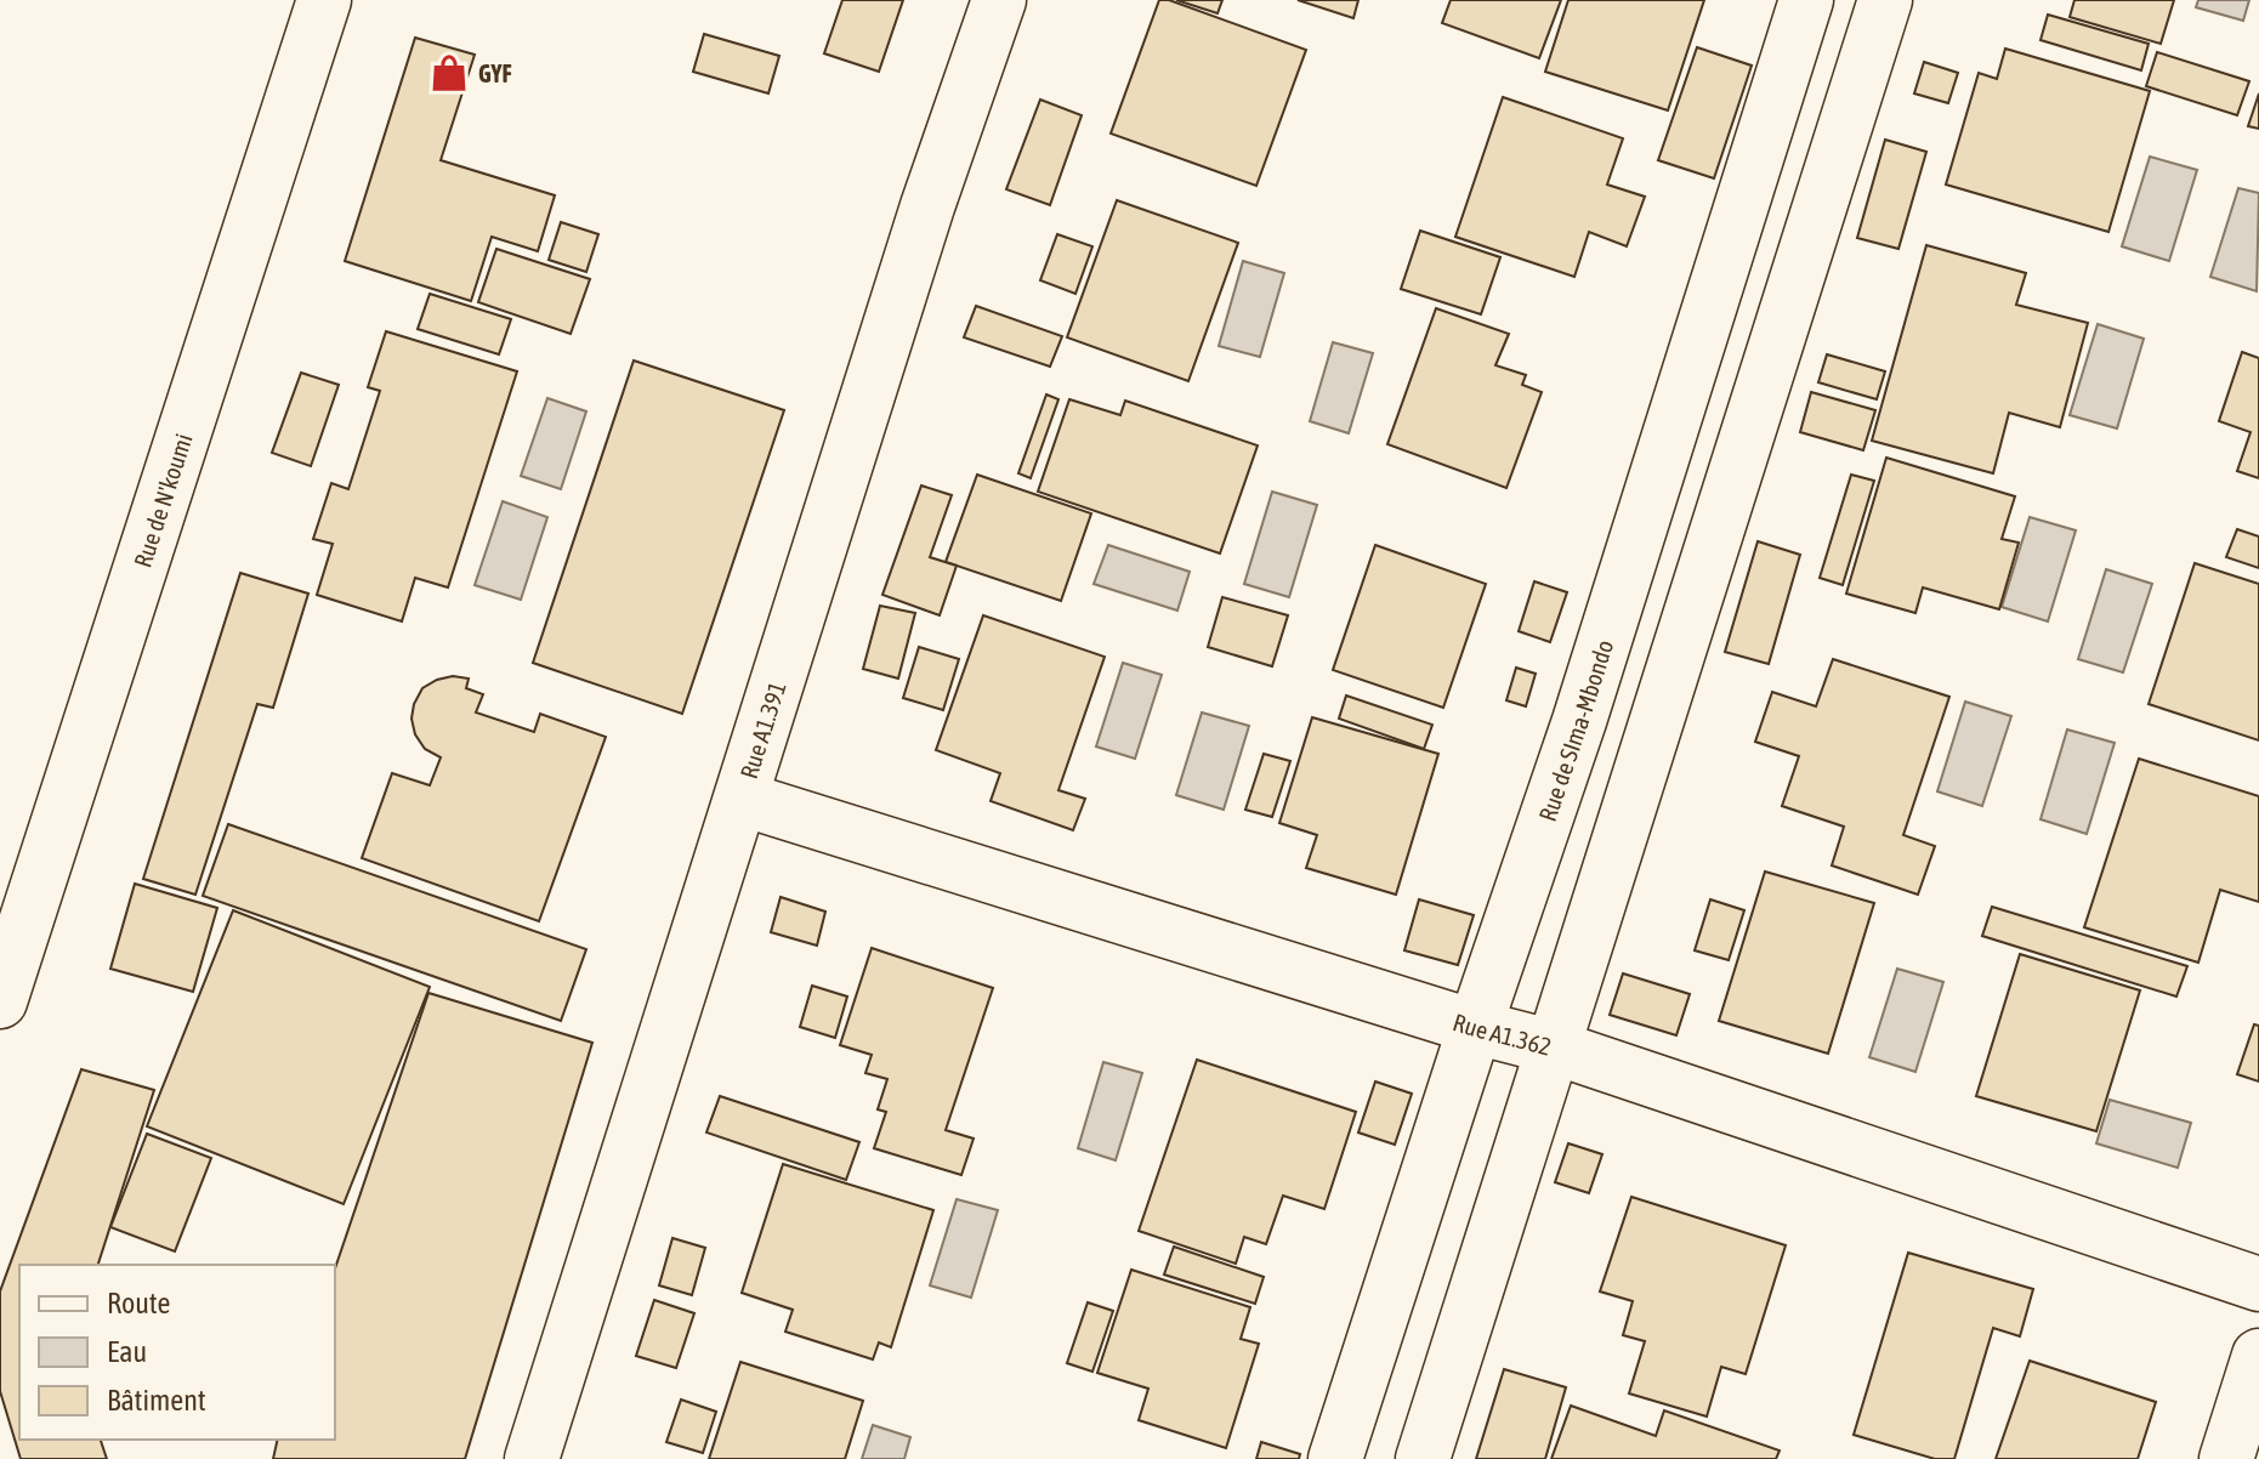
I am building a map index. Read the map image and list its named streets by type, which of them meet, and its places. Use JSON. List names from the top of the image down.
{
  "streets": {
    "street": [
      "Rue de N'koumi",
      "Rue A1.391",
      "Rue de SIma-Mbondo",
      "Rue A1.362"
    ]
  },
  "crossings": [
    ["Rue A1.391", "Rue A1.362"],
    ["Rue de SIma-Mbondo", "Rue A1.362"]
  ],
  "places": {
    "shop": ["GYF"]
  },
  "legend": ["Route", "Eau", "Bâtiment"]
}
